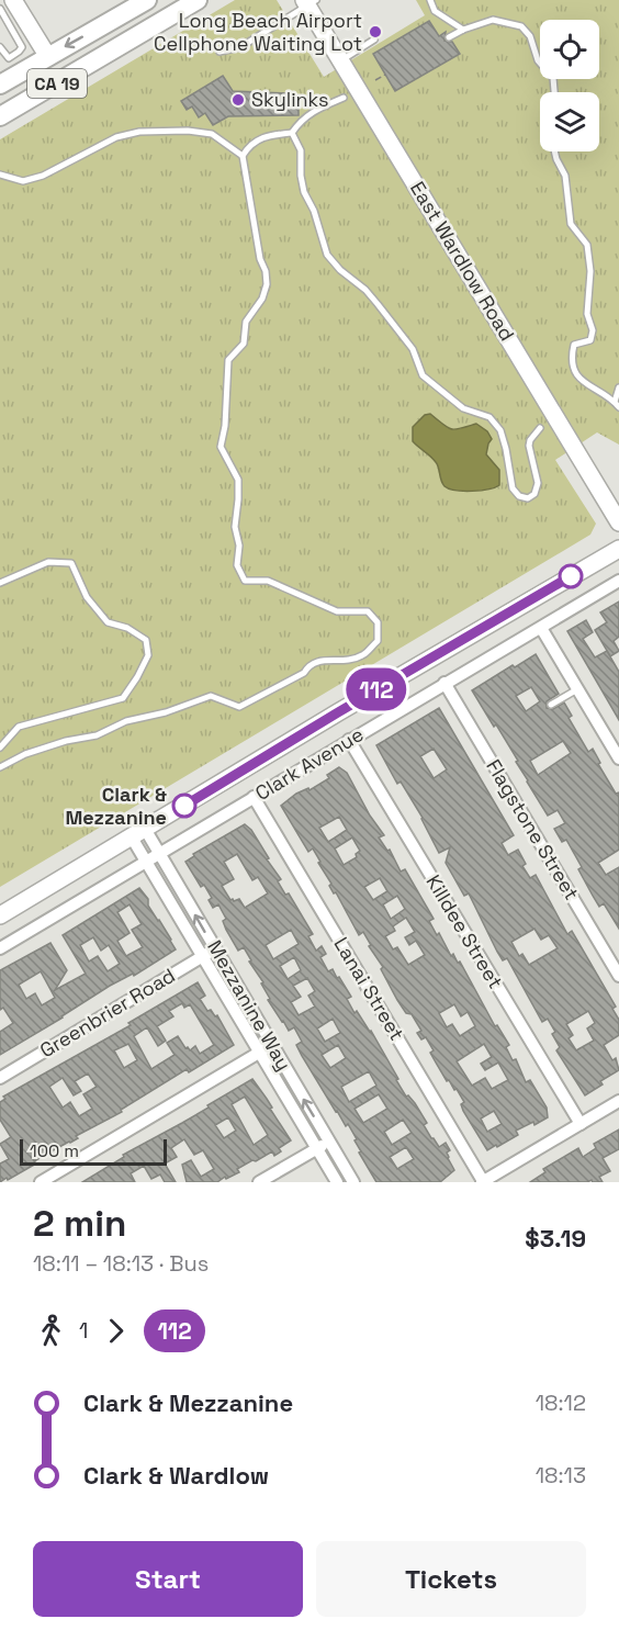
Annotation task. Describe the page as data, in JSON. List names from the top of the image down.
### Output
{
  "streets": {
    "main road": ["CA 19", "East Wardlow Road", "Clark Avenue"],
    "street": [
      "Flagstone Street",
      "Killdee Street",
      "Lanai Street",
      "Mezzanine Way",
      "Greenbrier Road"
    ]
  },
  "crossings": [
    ["Clark Avenue", "Flagstone Street"],
    ["Clark Avenue", "Killdee Street"],
    ["Clark Avenue", "Lanai Street"],
    ["Clark Avenue", "Mezzanine Way"],
    ["Mezzanine Way", "Greenbrier Road"]
  ],
  "places": ["Long Beach Airport Cellphone Waiting Lot", "Skylinks", "Clark & Mezzanine"],
  "lines": ["bus line 112"],
  "scale_bar": "100 m",
  "page": {
    "on_map": "112",
    "scale": "100 m",
    "heading": ["2 min", "18:11 – 18:13 · Bus", "$3.19"],
    "legs": ["1", "112"],
    "list": [
      {
        "name": "Clark & Mezzanine",
        "value": "18:12"
      },
      {
        "name": "Clark & Wardlow",
        "value": "18:13"
      }
    ],
    "buttons": ["Start", "Tickets"]
  }
}
